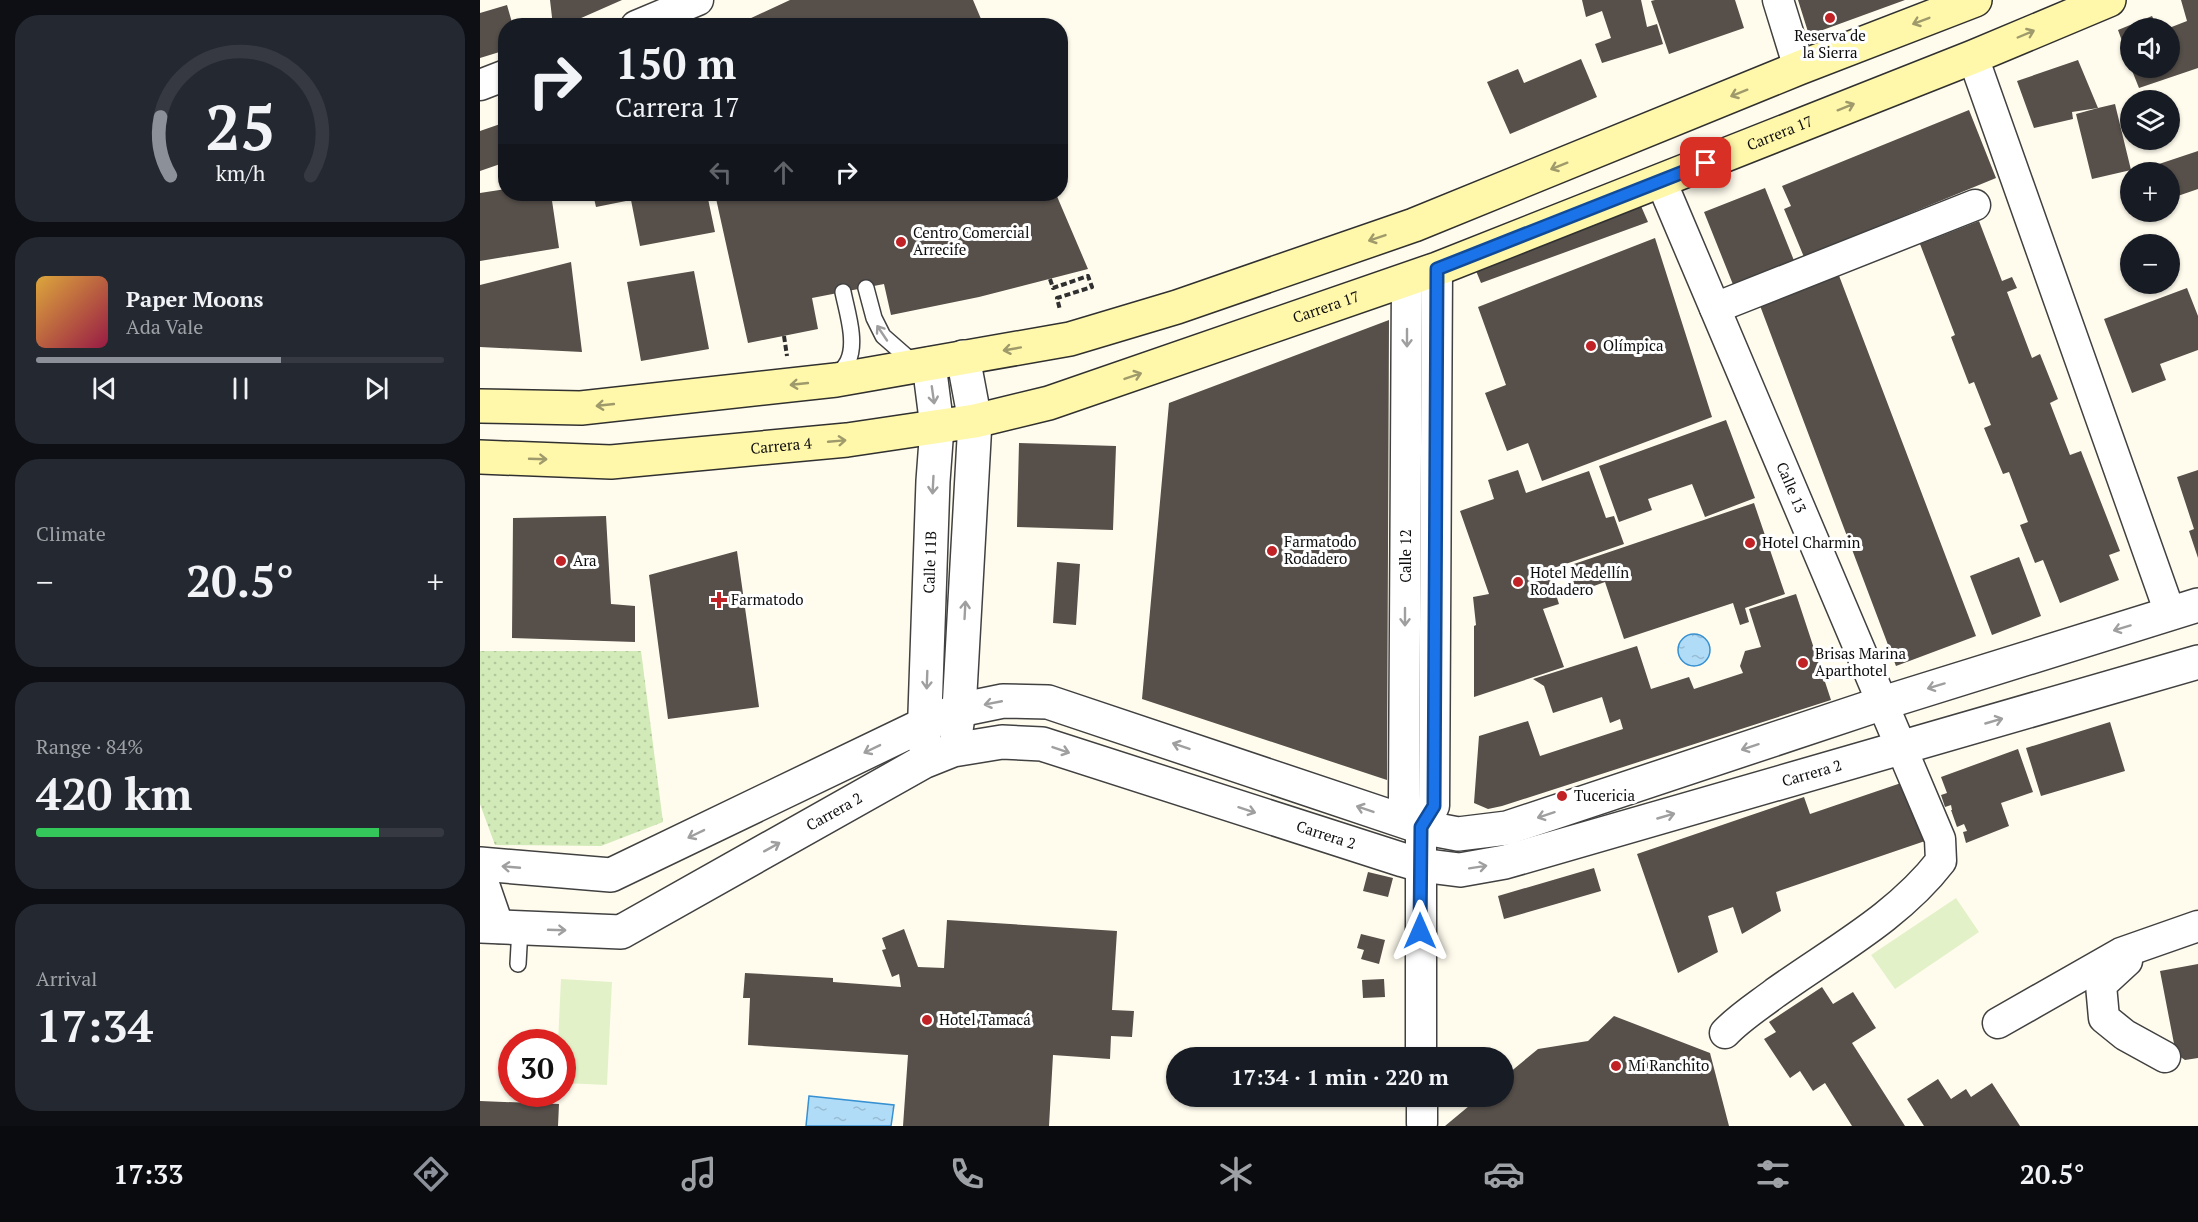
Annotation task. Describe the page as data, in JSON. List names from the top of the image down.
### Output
{
  "streets": {
    "main road": ["Carrera 17", "Carrera 4"],
    "street": [
      "Calle 13",
      "Calle 12",
      "Calle 11B",
      "Carrera 2"
    ]
  },
  "crossings": [
    ["Carrera 17", "Carrera 4"],
    ["Carrera 17", "Calle 13"],
    ["Carrera 17", "Calle 12"],
    ["Carrera 4", "Calle 11B"],
    ["Calle 13", "Carrera 2"],
    ["Calle 11B", "Carrera 2"]
  ],
  "places": {
    "other": [
      "Reserva de la Sierra",
      "Centro Comercial Arrecife",
      "Olímpica",
      "Hotel Charmin",
      "Farmatodo Rodadero",
      "Ara",
      "Hotel Medellín Rodadero",
      "Brisas Marina Aparthotel",
      "Tucericia",
      "Hotel Tamacá",
      "Mi Ranchito"
    ],
    "health": ["Farmatodo"]
  },
  "page": {
    "map_buttons": ["+", "−"],
    "turn": ["150 m", "Carrera 17"],
    "song": ["Paper Moons", "Ada Vale"],
    "tile": [
      "Climate",
      ["Range · 84%", "420 km"],
      ["Arrival", "17:34"]
    ],
    "heat": ["−", "20.5°", "+"],
    "limit": "30",
    "trip": "17:34 · 1 min · 220 m",
    "tabs": ["17:33", "20.5°"],
    "gauge": ["25", "km/h"]
  }
}
